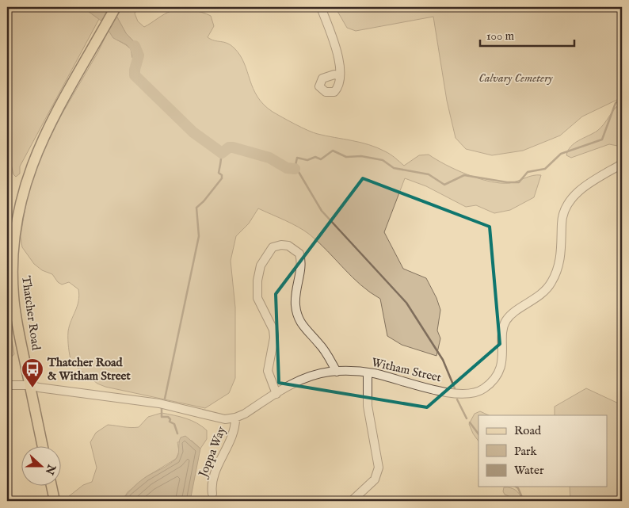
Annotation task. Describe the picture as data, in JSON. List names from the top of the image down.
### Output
{
  "streets": {
    "main road": ["Thatcher Road"],
    "street": ["Witham Street", "Joppa Way"]
  },
  "crossings": [
    ["Witham Street", "Joppa Way"]
  ],
  "parks": ["Calvary Cemetery"],
  "places": {
    "bus stop": ["Thatcher Road & Witham Street"]
  },
  "legend": ["Road", "Park", "Water"],
  "scale_bar": "100 m",
  "north": "right"
}
